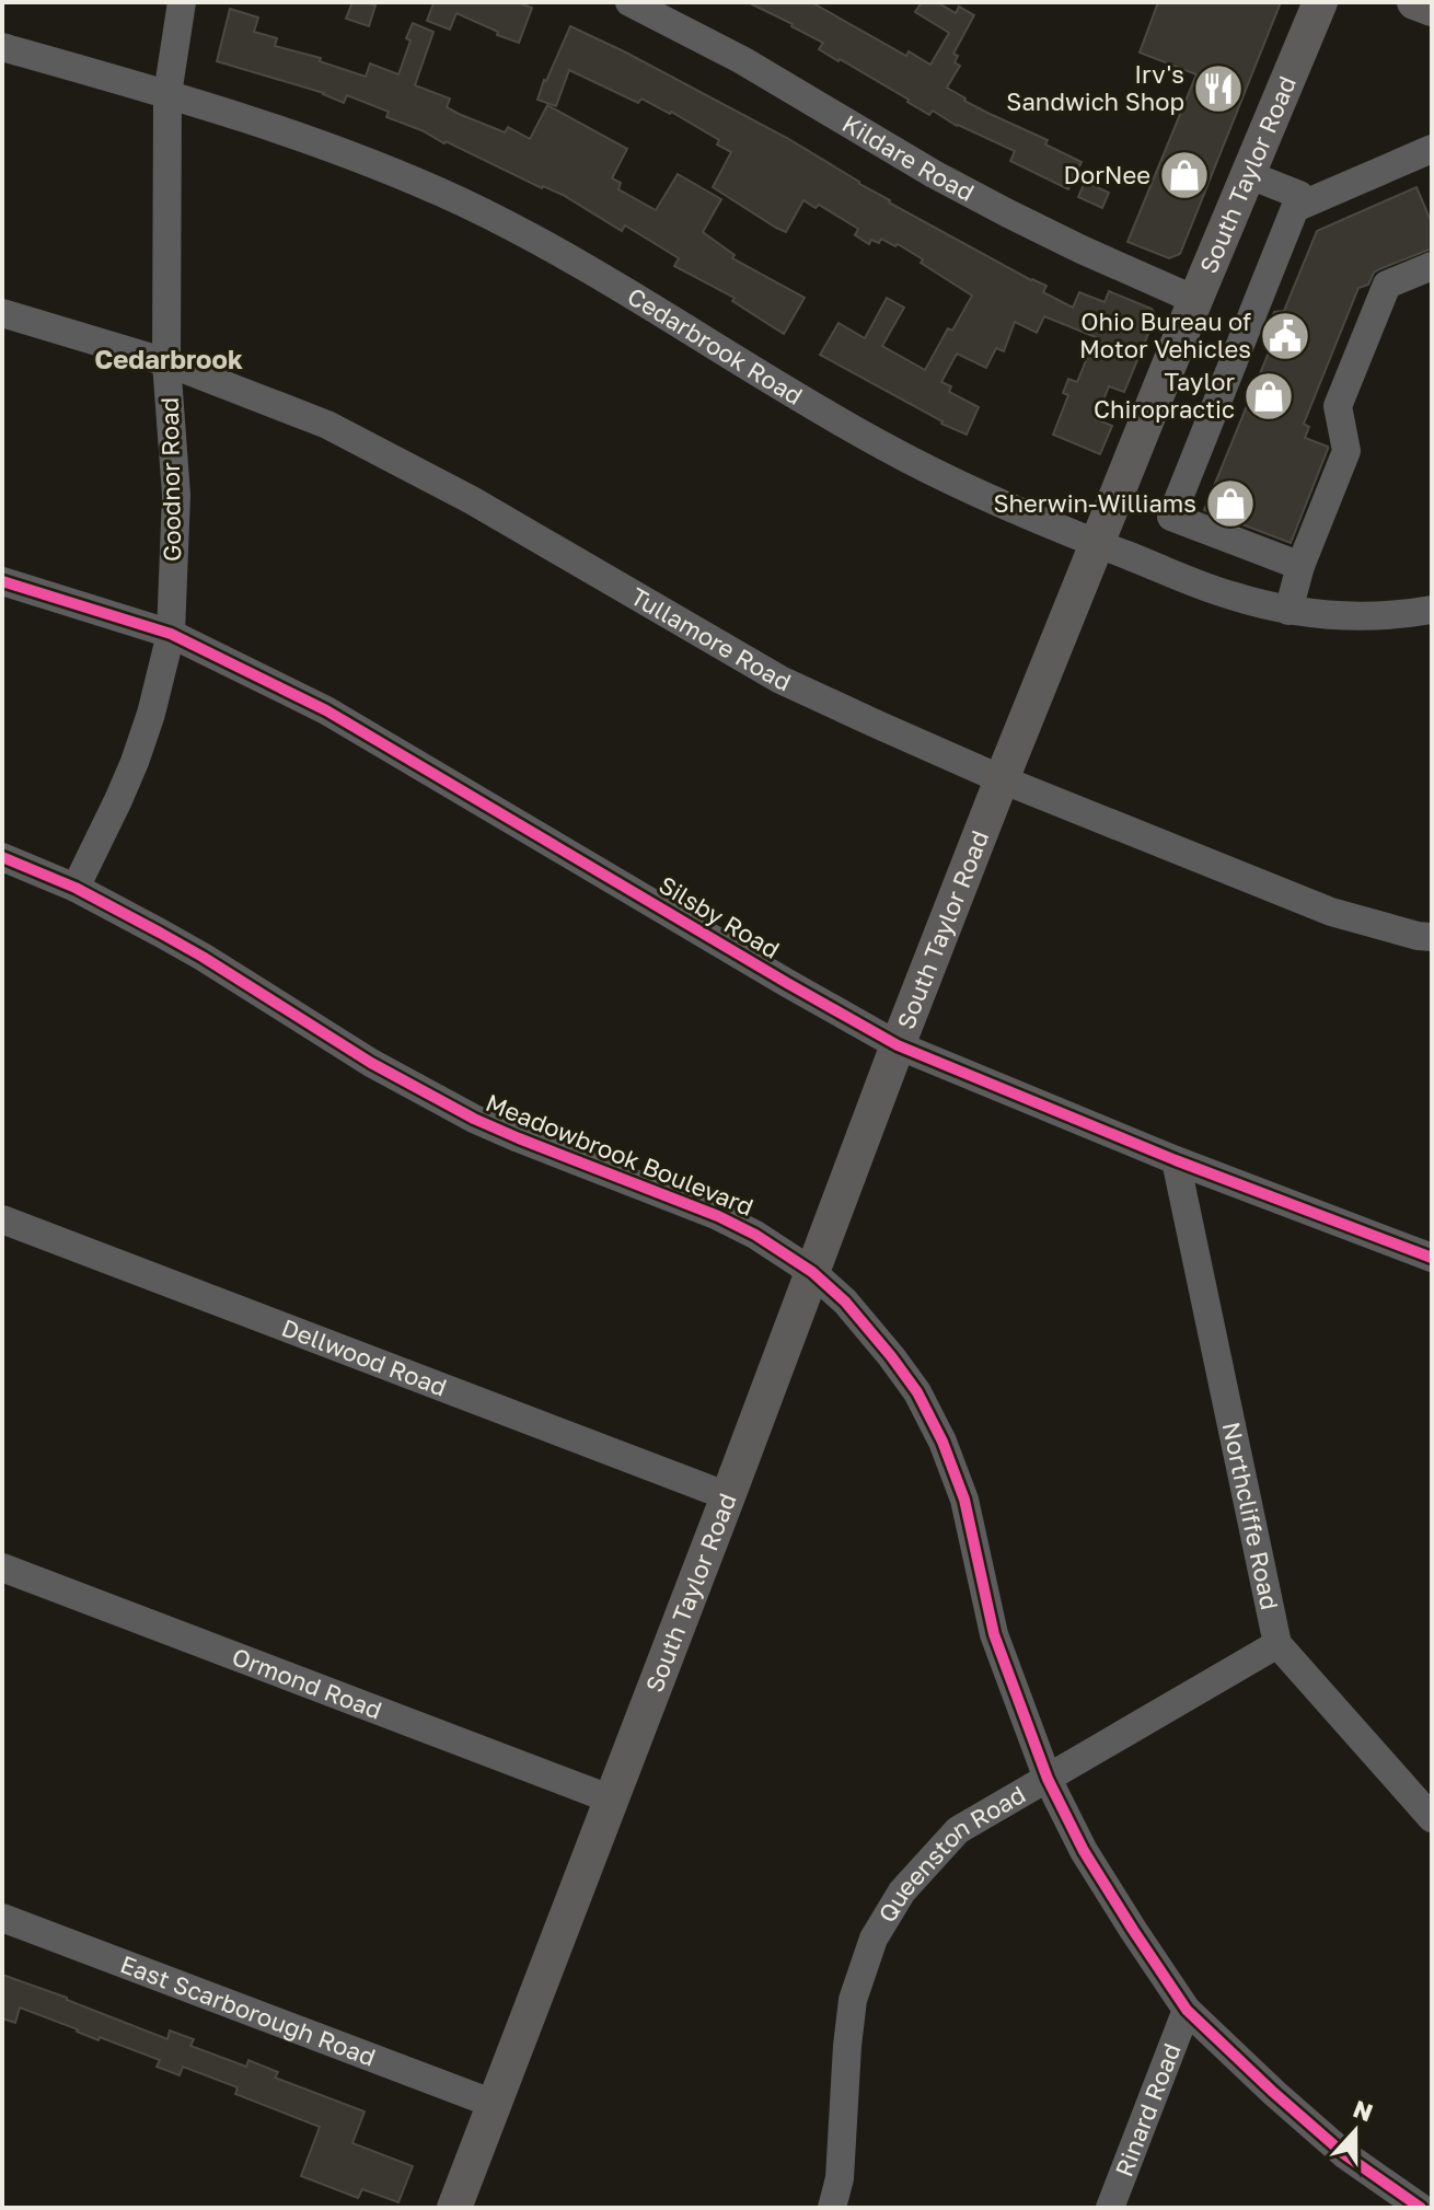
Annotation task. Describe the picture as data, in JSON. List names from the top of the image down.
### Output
{
  "streets": {
    "main road": ["South Taylor Road"],
    "street": [
      "Kildare Road",
      "Cedarbrook Road",
      "Goodnor Road",
      "Tullamore Road",
      "Silsby Road",
      "Meadowbrook Boulevard",
      "Dellwood Road",
      "Northcliffe Road",
      "Ormond Road",
      "Queenston Road",
      "East Scarborough Road",
      "Rinard Road"
    ]
  },
  "crossings": [
    ["Kildare Road", "South Taylor Road"],
    ["South Taylor Road", "Cedarbrook Road"],
    ["South Taylor Road", "Tullamore Road"],
    ["South Taylor Road", "Silsby Road"],
    ["South Taylor Road", "Meadowbrook Boulevard"],
    ["South Taylor Road", "Dellwood Road"],
    ["South Taylor Road", "Ormond Road"],
    ["South Taylor Road", "East Scarborough Road"],
    ["Cedarbrook Road", "Goodnor Road"],
    ["Goodnor Road", "Tullamore Road"],
    ["Goodnor Road", "Silsby Road"],
    ["Goodnor Road", "Meadowbrook Boulevard"],
    ["Silsby Road", "Northcliffe Road"],
    ["Meadowbrook Boulevard", "Queenston Road"],
    ["Meadowbrook Boulevard", "Rinard Road"],
    ["Northcliffe Road", "Queenston Road"]
  ],
  "districts": ["Cedarbrook"],
  "places": {
    "restaurant": ["Irv's Sandwich Shop"],
    "shop": ["DorNee", "Taylor Chiropractic", "Sherwin-Williams"],
    "public building": ["Ohio Bureau of Motor Vehicles"]
  },
  "north": "top"
}
